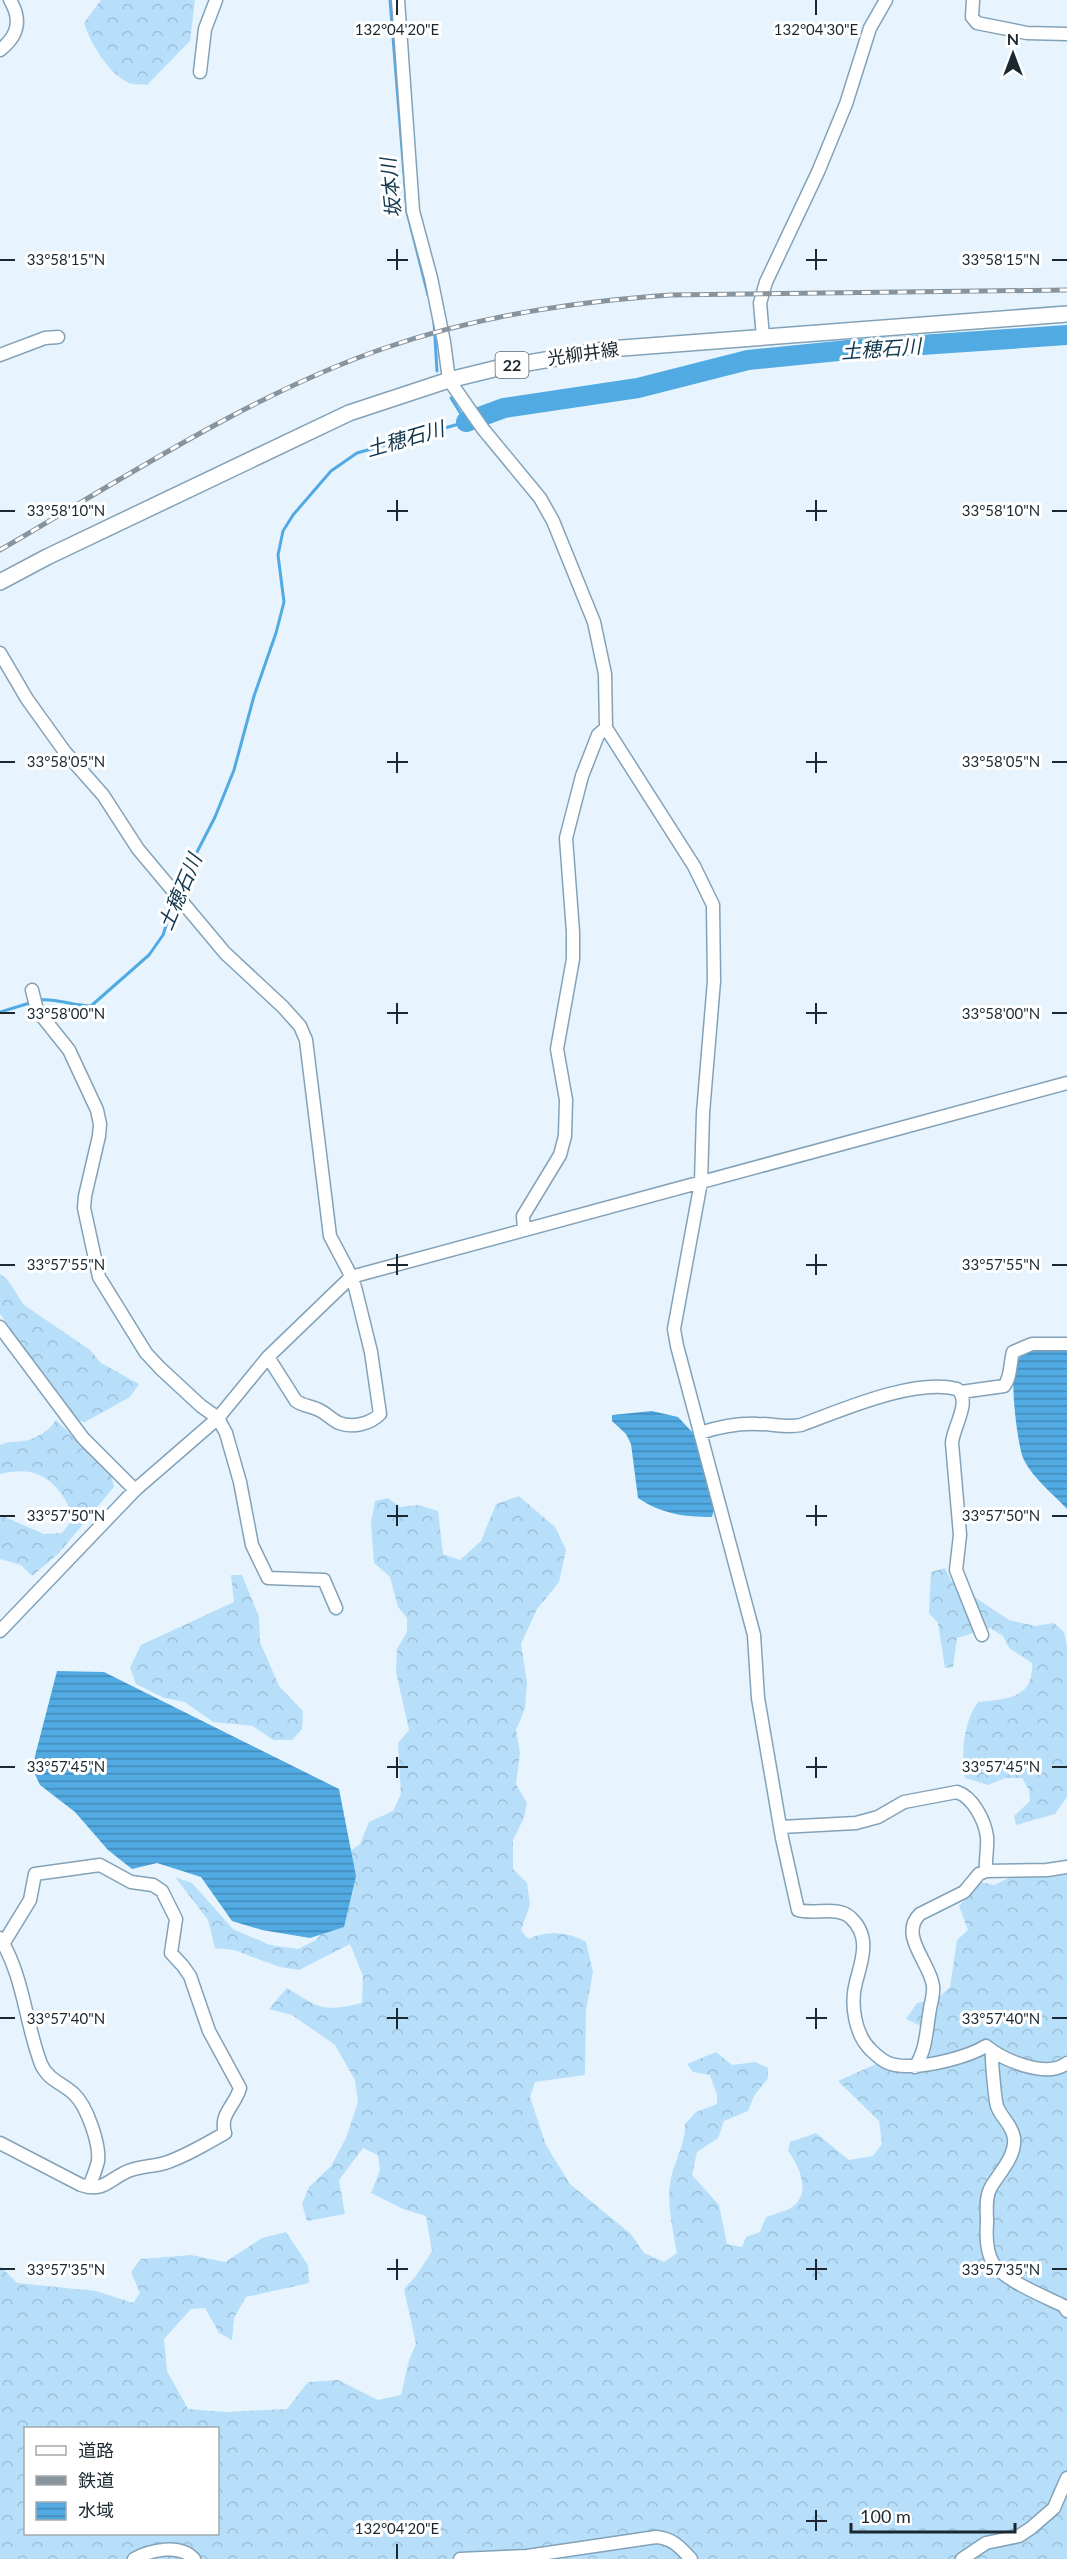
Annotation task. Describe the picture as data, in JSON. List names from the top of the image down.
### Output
{
  "streets": {
    "main road": ["光柳井線", "22"]
  },
  "water": ["坂本川", "土穂石川"],
  "legend": ["道路", "鉄道", "水域"],
  "scale_bar": "100 m",
  "north": "top",
  "coordinates": [
    "132°04'20\"E",
    "132°04'30\"E",
    "33°58'15\"N",
    "33°58'10\"N",
    "33°58'05\"N",
    "33°58'00\"N",
    "33°57'55\"N",
    "33°57'50\"N",
    "33°57'45\"N",
    "33°57'40\"N",
    "33°57'35\"N"
  ]
}
